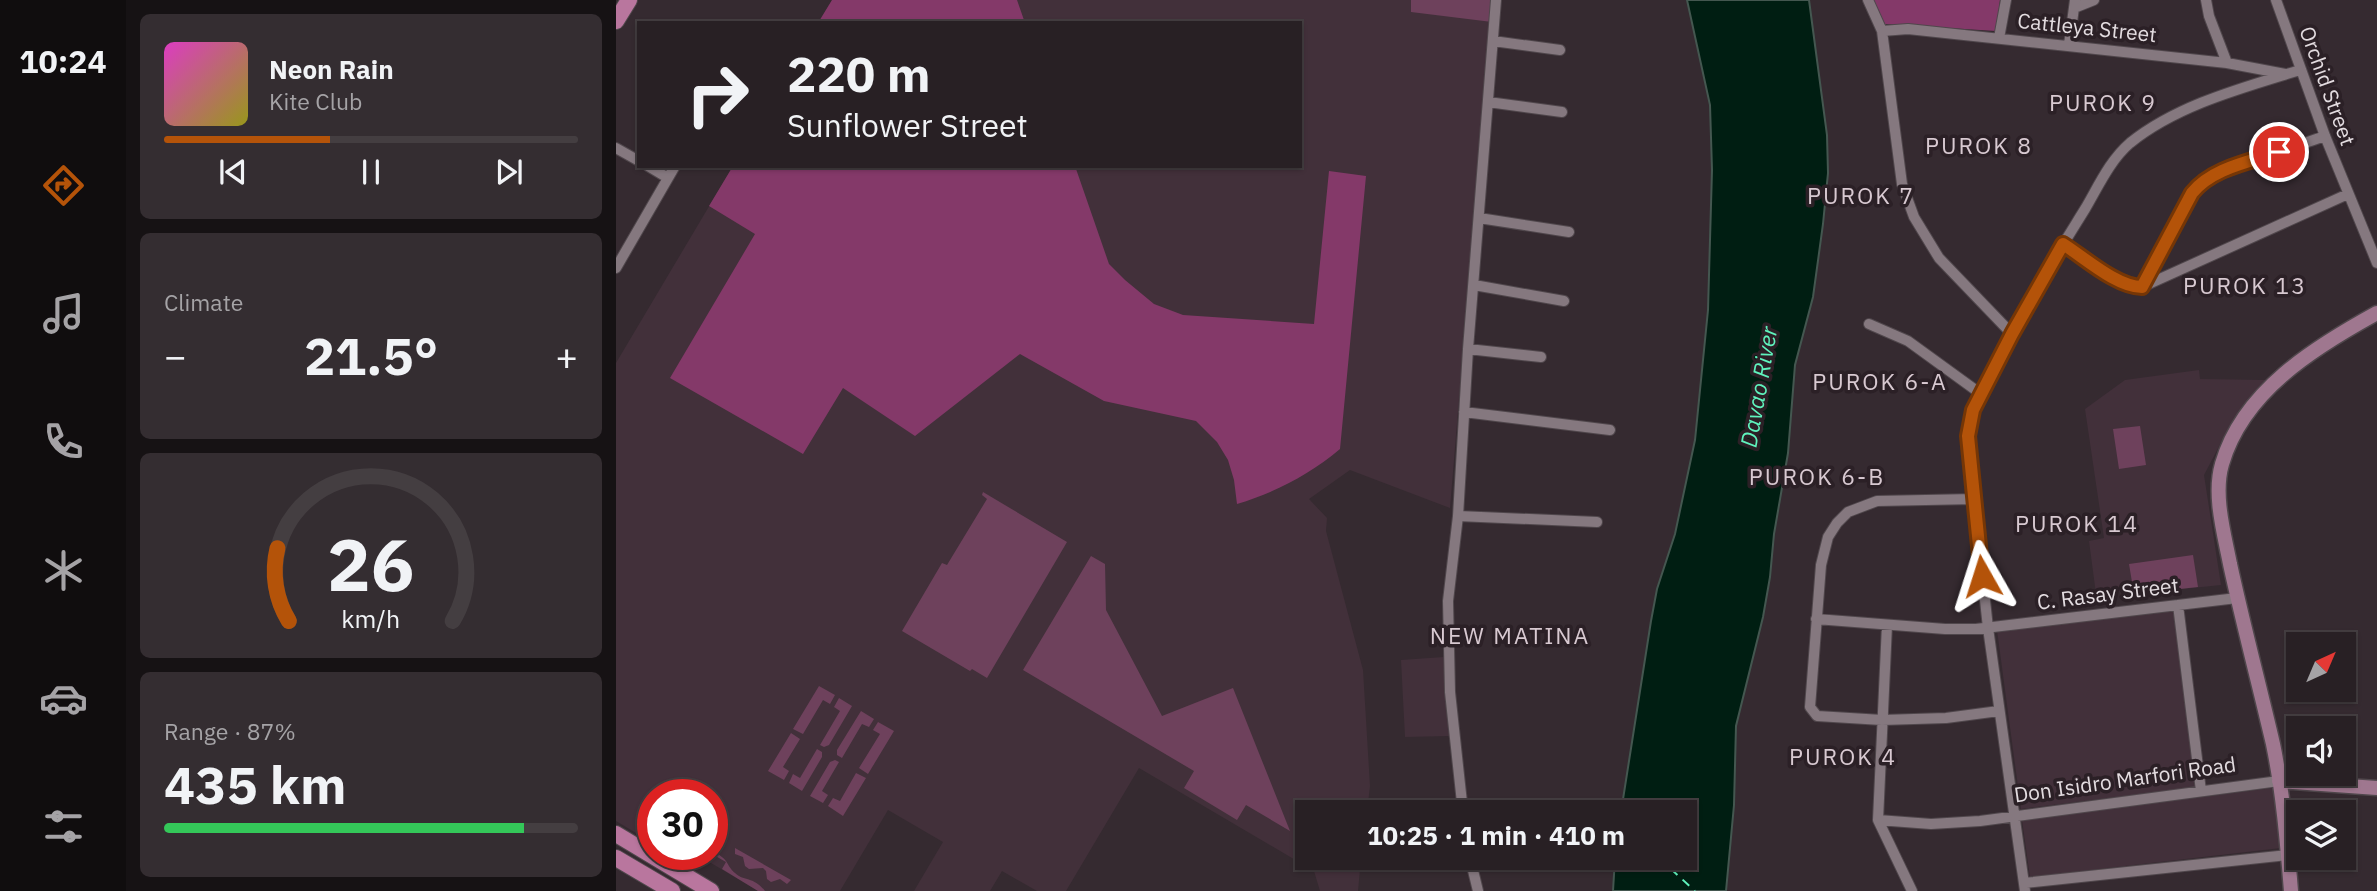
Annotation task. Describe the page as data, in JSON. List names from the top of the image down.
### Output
{
  "streets": {
    "main road": ["Don Isidro Marfori Road"],
    "street": ["Cattleya Street", "Orchid Street", "C. Rasay Street"]
  },
  "districts": [
    "PUROK 9",
    "PUROK 8",
    "PUROK 7",
    "PUROK 13",
    "PUROK 6-A",
    "PUROK 6-B",
    "PUROK 14",
    "NEW MATINA",
    "PUROK 4"
  ],
  "water": ["Davao River"],
  "north": "top right",
  "page": {
    "tabs": "10:24",
    "turn": ["220 m", "Sunflower Street"],
    "song": ["Neon Rain", "Kite Club"],
    "tile": [
      "Climate",
      ["Range · 87%", "435 km"]
    ],
    "heat": ["−", "21.5°", "+"],
    "limit": "30",
    "trip": "10:25 · 1 min · 410 m",
    "gauge": ["26", "km/h"]
  }
}
